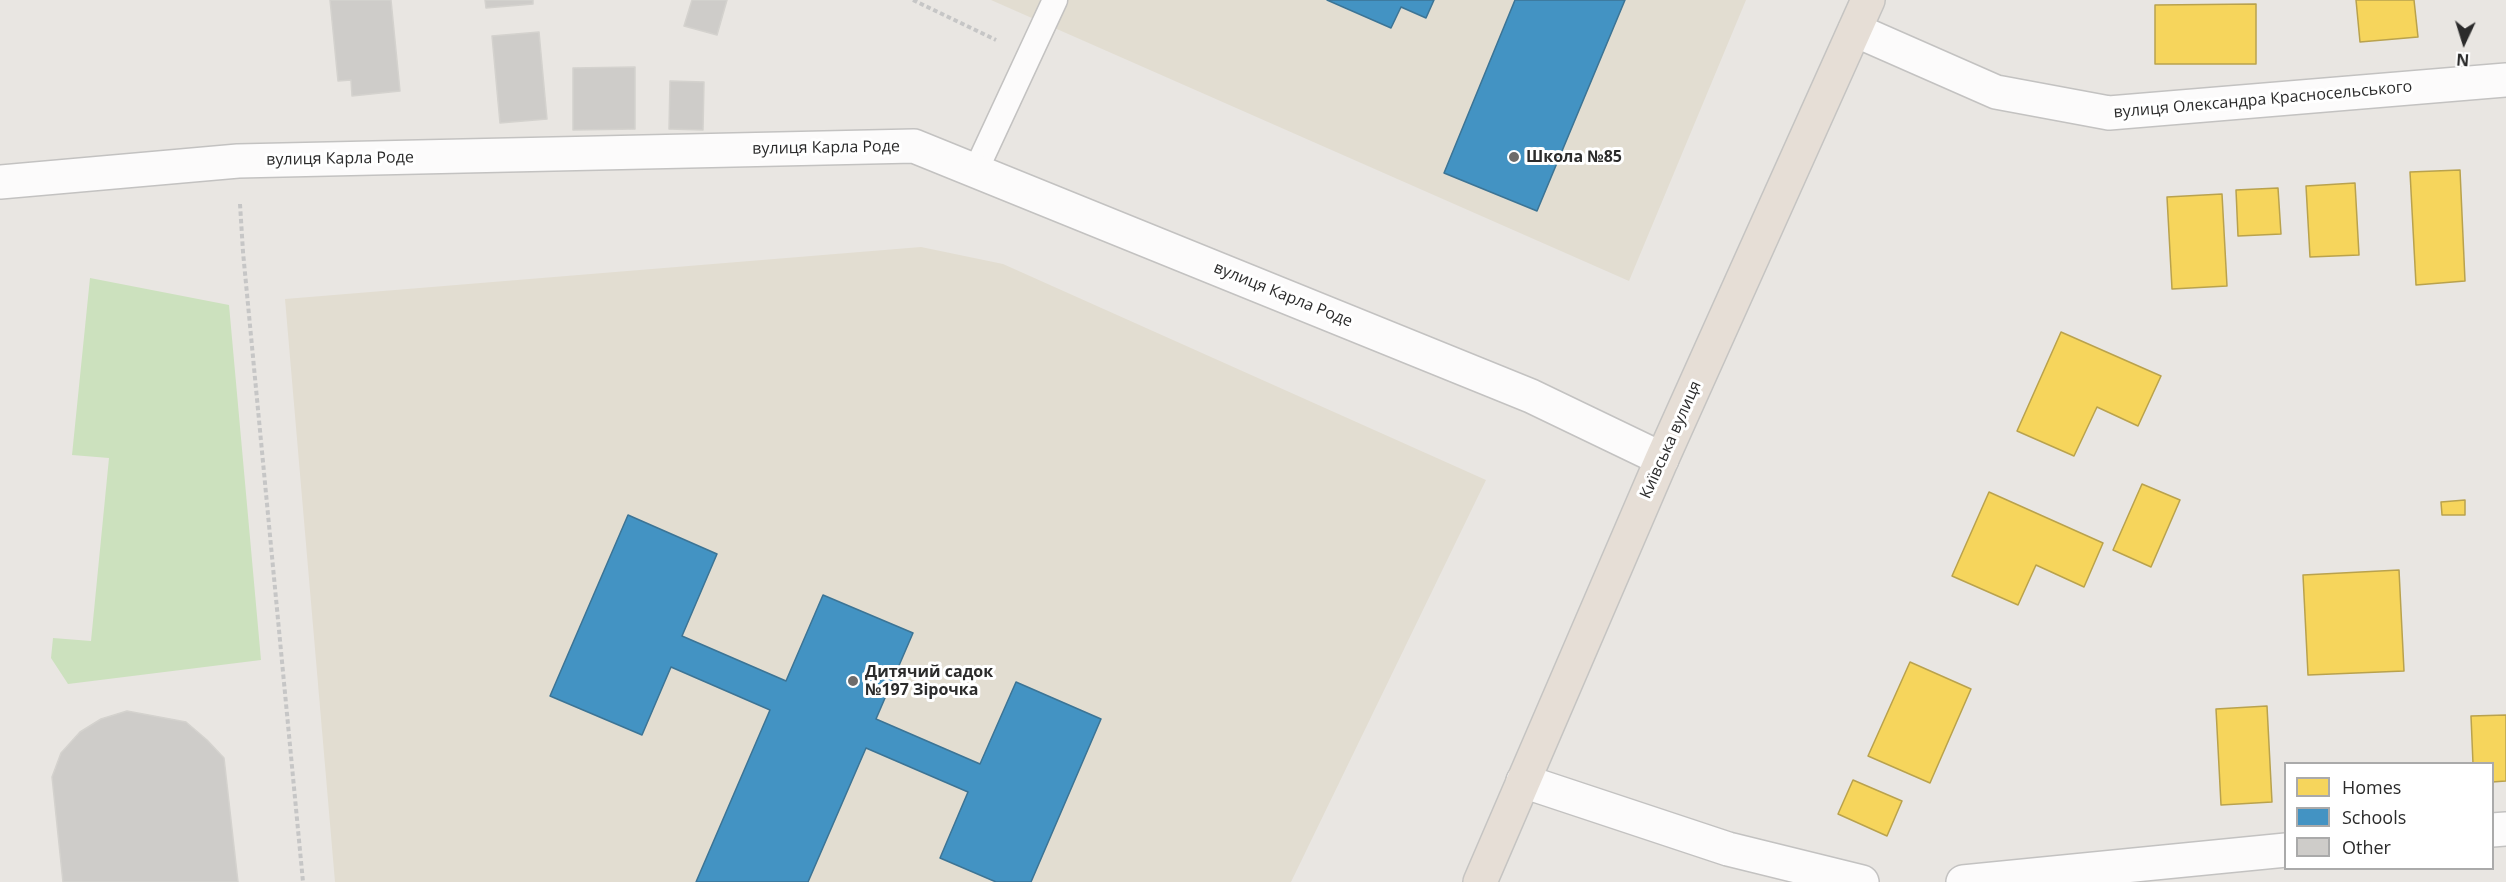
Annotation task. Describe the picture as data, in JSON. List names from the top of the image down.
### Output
{
  "streets": {
    "highway": ["Київська вулиця"],
    "street": ["вулиця Олександра Красносельського", "вулиця Карла Роде"]
  },
  "crossings": [
    ["вулиця Олександра Красносельського", "Київська вулиця"],
    ["вулиця Карла Роде", "Київська вулиця"]
  ],
  "places": ["Школа №85", "Дитячий садок №197 Зірочка"],
  "legend": ["Homes", "Schools", "Other"],
  "north": "bottom"
}
